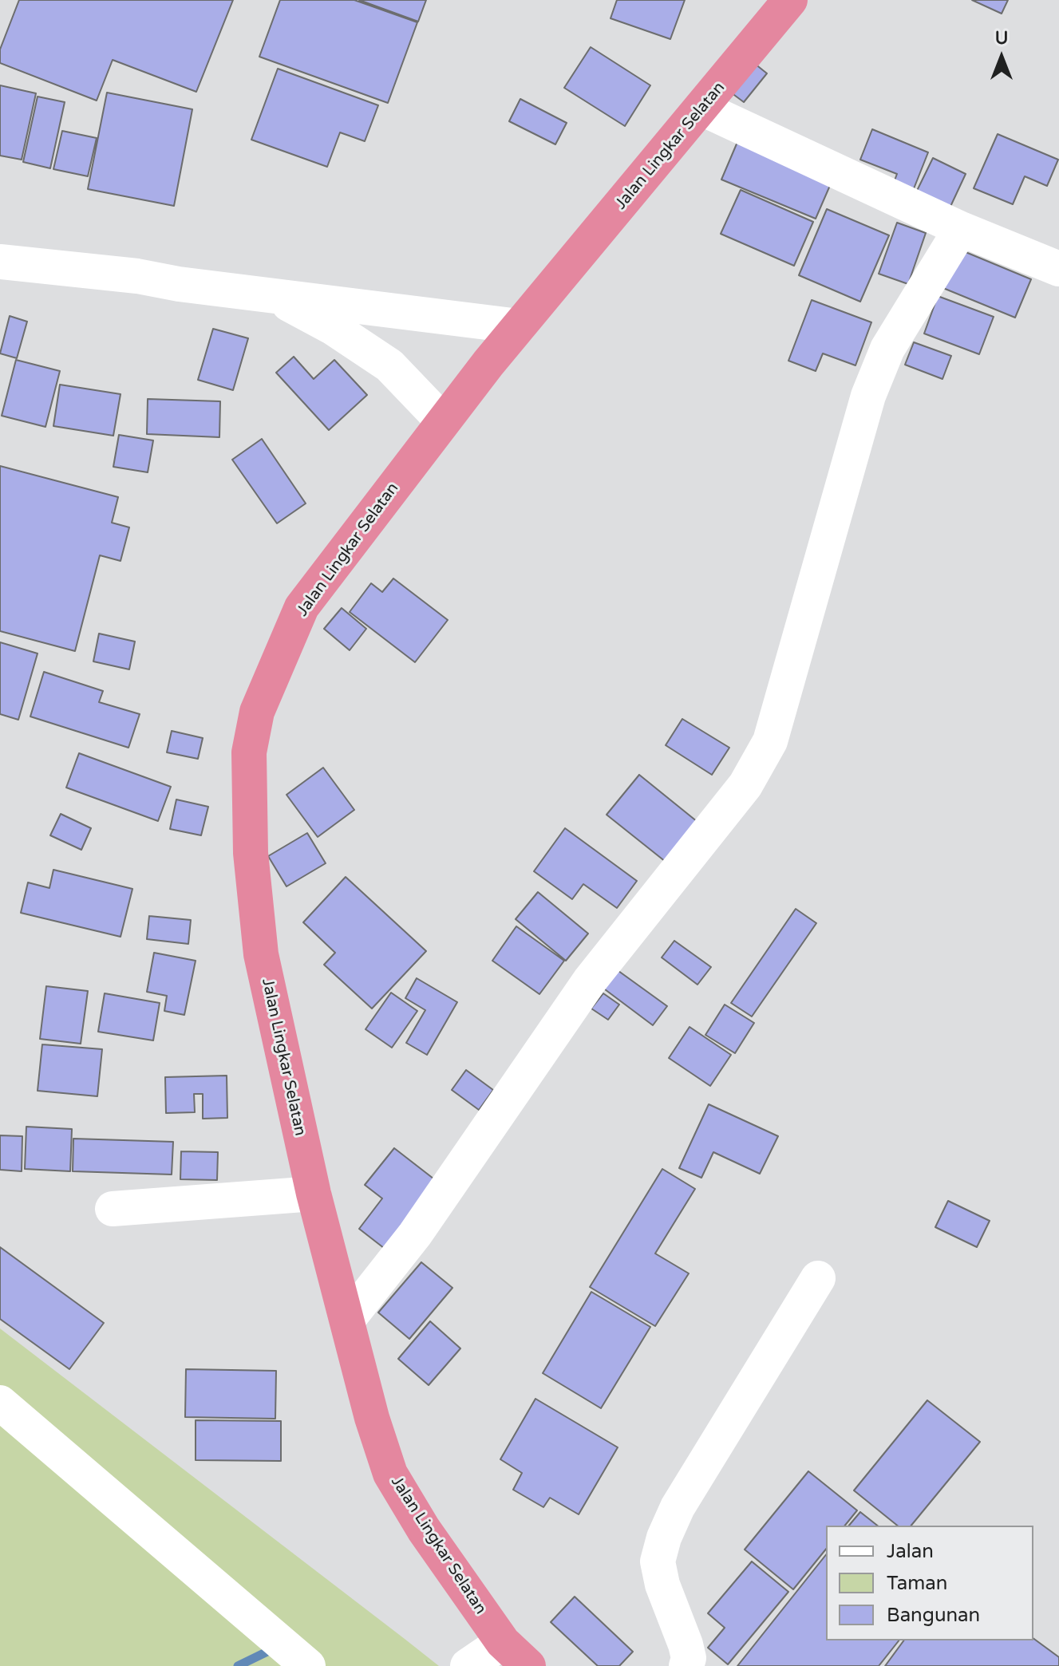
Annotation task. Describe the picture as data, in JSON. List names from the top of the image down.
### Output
{
  "streets": {
    "highway": ["Jalan Lingkar Selatan"]
  },
  "legend": ["Jalan", "Taman", "Bangunan"],
  "north": "top"
}
